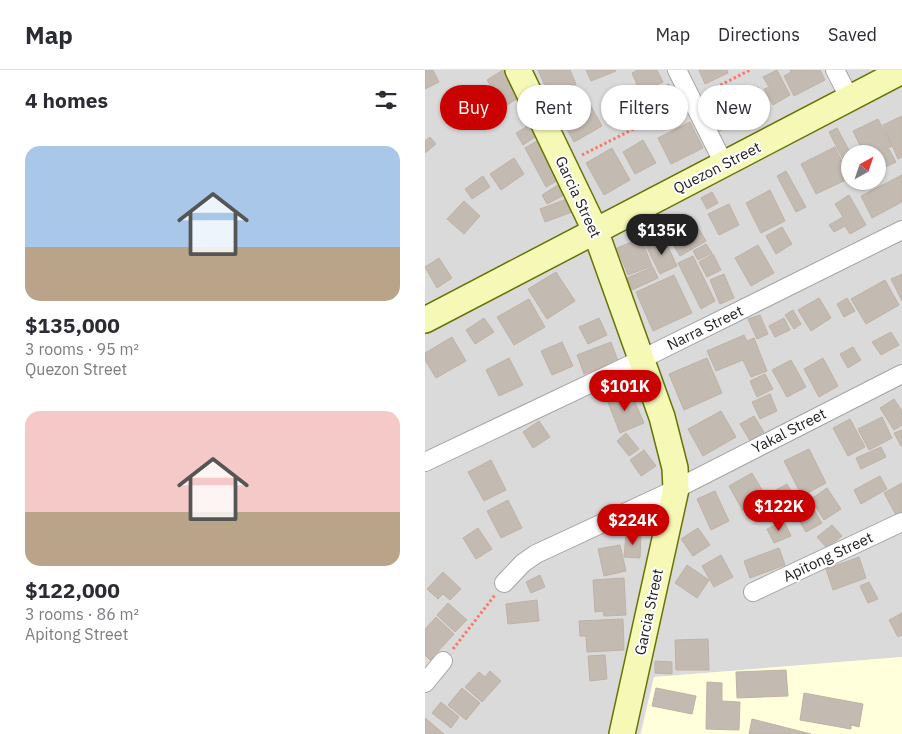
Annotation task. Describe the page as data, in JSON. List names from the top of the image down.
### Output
{
  "streets": {
    "street": [
      "Quezon Street",
      "Garcia Street",
      "Narra Street",
      "Yakal Street",
      "Apitong Street"
    ]
  },
  "crossings": [
    ["Quezon Street", "Garcia Street"],
    ["Garcia Street", "Narra Street"],
    ["Garcia Street", "Yakal Street"]
  ],
  "north": "top right",
  "page": {
    "header": "Map",
    "nav": ["Map", "Directions", "Saved"],
    "heading": "4 homes",
    "chip": [
      "Buy",
      "Rent",
      "Filters",
      "New"
    ],
    "list": [
      {
        "name": "$135,000",
        "note": "3 rooms · 95 m² · Quezon Street"
      },
      {
        "name": "$122,000",
        "note": "3 rooms · 86 m² · Apitong Street"
      }
    ],
    "price": [
      "$135K",
      "$101K",
      "$122K",
      "$224K"
    ]
  }
}
